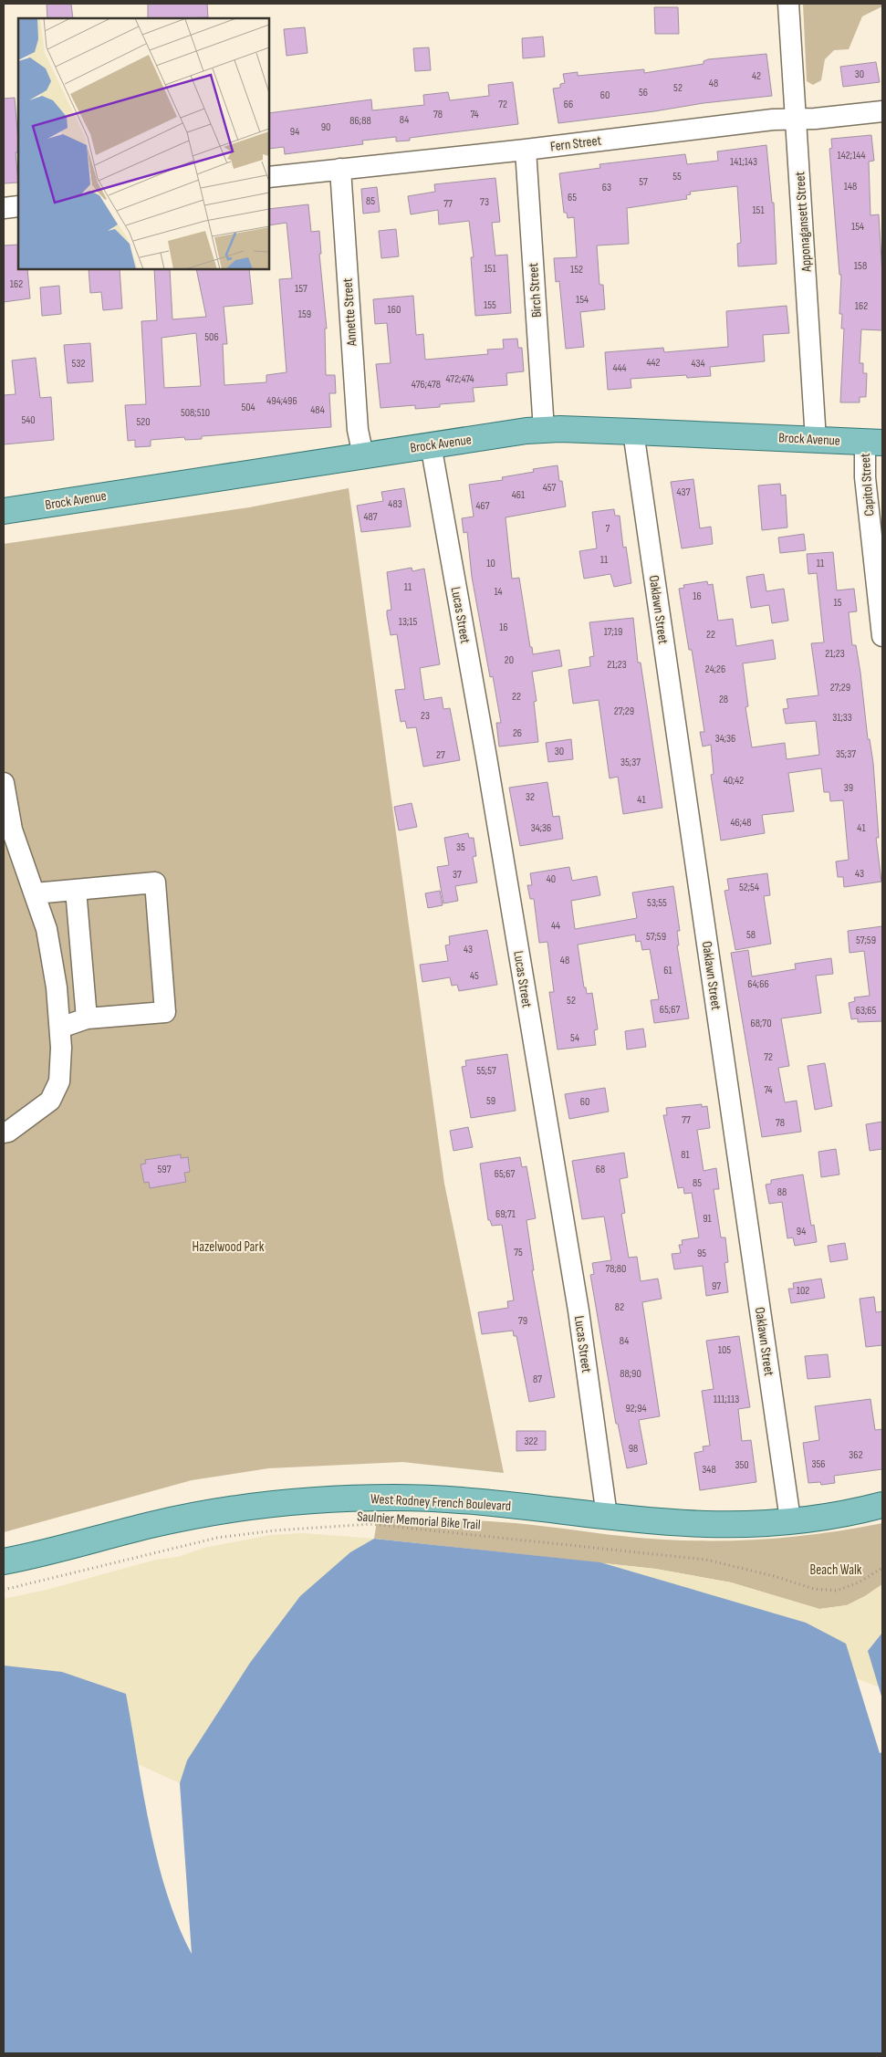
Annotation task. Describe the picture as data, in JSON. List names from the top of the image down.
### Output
{
  "streets": {
    "main road": ["Brock Avenue", "West Rodney French Boulevard"],
    "street": [
      "Fern Street",
      "Apponagansett Street",
      "Birch Street",
      "Annette Street",
      "Capitol Street",
      "Oaklawn Street",
      "Lucas Street"
    ],
    "path": ["Saulnier Memorial Bike Trail"]
  },
  "crossings": [
    ["Fern Street", "Apponagansett Street"],
    ["Fern Street", "Birch Street"],
    ["Fern Street", "Annette Street"],
    ["Apponagansett Street", "Brock Avenue"],
    ["Birch Street", "Brock Avenue"],
    ["Annette Street", "Brock Avenue"],
    ["Brock Avenue", "Capitol Street"],
    ["Brock Avenue", "Oaklawn Street"],
    ["Brock Avenue", "Lucas Street"],
    ["Oaklawn Street", "West Rodney French Boulevard"],
    ["Lucas Street", "West Rodney French Boulevard"]
  ],
  "parks": ["Hazelwood Park", "Beach Walk"],
  "house_numbers": [
    "30",
    "42",
    "48",
    "52",
    "56",
    "60",
    "72",
    "66",
    "78",
    "74",
    "84",
    "86;88",
    "90",
    "94",
    "142;144",
    "141;143",
    "55",
    "57",
    "148",
    "63",
    "65",
    "85",
    "73",
    "77",
    "151",
    "154",
    "158",
    "151",
    "152",
    "162",
    "157",
    "154",
    "155",
    "162",
    "160",
    "159",
    "506",
    "442",
    "532",
    "434",
    "444",
    "472;474",
    "476;478",
    "494;496",
    "504",
    "484",
    "508;510",
    "540",
    "520",
    "457",
    "437",
    "461",
    "483",
    "467",
    "487",
    "7",
    "11",
    "10",
    "11",
    "11",
    "14",
    "16",
    "15",
    "13;15",
    "16",
    "17;19",
    "22",
    "21;23",
    "20",
    "21;23",
    "24;26",
    "27;29",
    "22",
    "28",
    "27;29",
    "23",
    "31;33",
    "26",
    "34;36",
    "30",
    "35;37",
    "27",
    "35;37",
    "40;42",
    "39",
    "32",
    "41",
    "46;48",
    "34;36",
    "41",
    "35",
    "43",
    "37",
    "40",
    "52;54",
    "53;55",
    "44",
    "58",
    "57;59",
    "57;59",
    "43",
    "48",
    "61",
    "45",
    "64;66",
    "52",
    "65;67",
    "63;65",
    "68;70",
    "54",
    "72",
    "55;57",
    "74",
    "59",
    "60",
    "77",
    "78",
    "81",
    "597",
    "68",
    "65;67",
    "85",
    "88",
    "69;71",
    "91",
    "94",
    "75",
    "95",
    "78;80",
    "97",
    "102",
    "82",
    "79",
    "84",
    "105",
    "88;90",
    "87",
    "111;113",
    "92;94",
    "322",
    "98",
    "362",
    "356",
    "350",
    "348"
  ]
}
